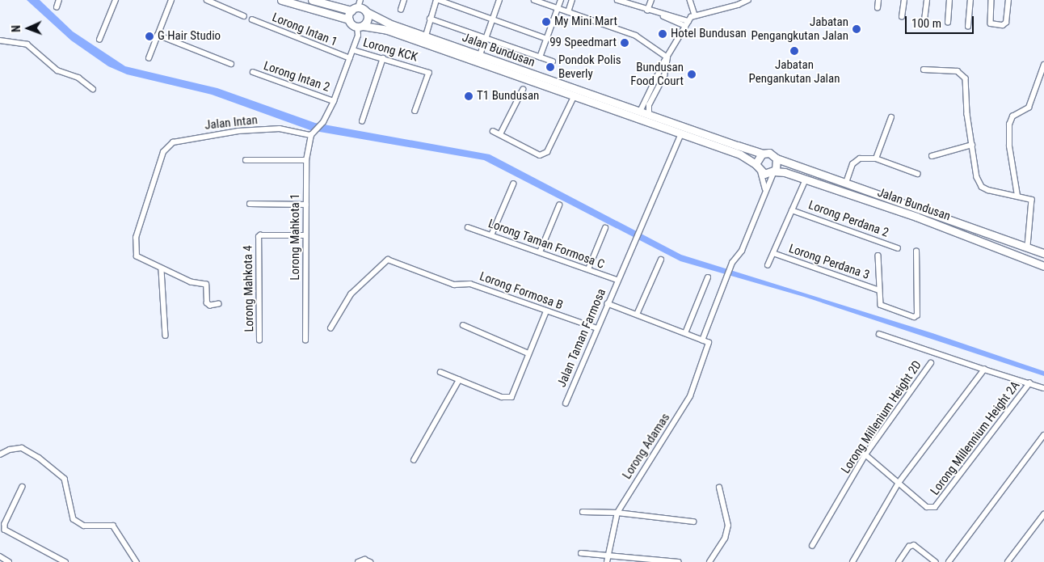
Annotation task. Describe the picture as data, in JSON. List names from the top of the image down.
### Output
{
  "streets": {
    "main road": ["Jalan Bundusan"],
    "street": [
      "Lorong Intan 1",
      "Lorong KCK",
      "Lorong Intan 2",
      "Jalan Intan",
      "Lorong Perdana 2",
      "Lorong Mahkota 1",
      "Lorong Taman Formosa C",
      "Lorong Perdana 3",
      "Lorong Mahkota 4",
      "Lorong Formosa B",
      "Jalan Taman Farmosa",
      "Lorong Millenium Height 2D",
      "Lorong Millennium Height 2A",
      "Lorong Adamas"
    ]
  },
  "crossings": [
    ["Jalan Bundusan", "Jalan Taman Farmosa"],
    ["Jalan Intan", "Lorong Mahkota 1"],
    ["Lorong Mahkota 1", "Lorong Mahkota 4"],
    ["Lorong Taman Formosa C", "Jalan Taman Farmosa"],
    ["Lorong Formosa B", "Jalan Taman Farmosa"]
  ],
  "places": [
    "My Mini Mart",
    "Jabatan Pengangkutan Jalan",
    "Hotel Bundusan",
    "G Hair Studio",
    "99 Speedmart",
    "Jabatan Pengankutan Jalan",
    "Pondok Polis Beverly",
    "Bundusan Food Court",
    "T1 Bundusan"
  ],
  "scale_bar": "100 m",
  "north": "left"
}
